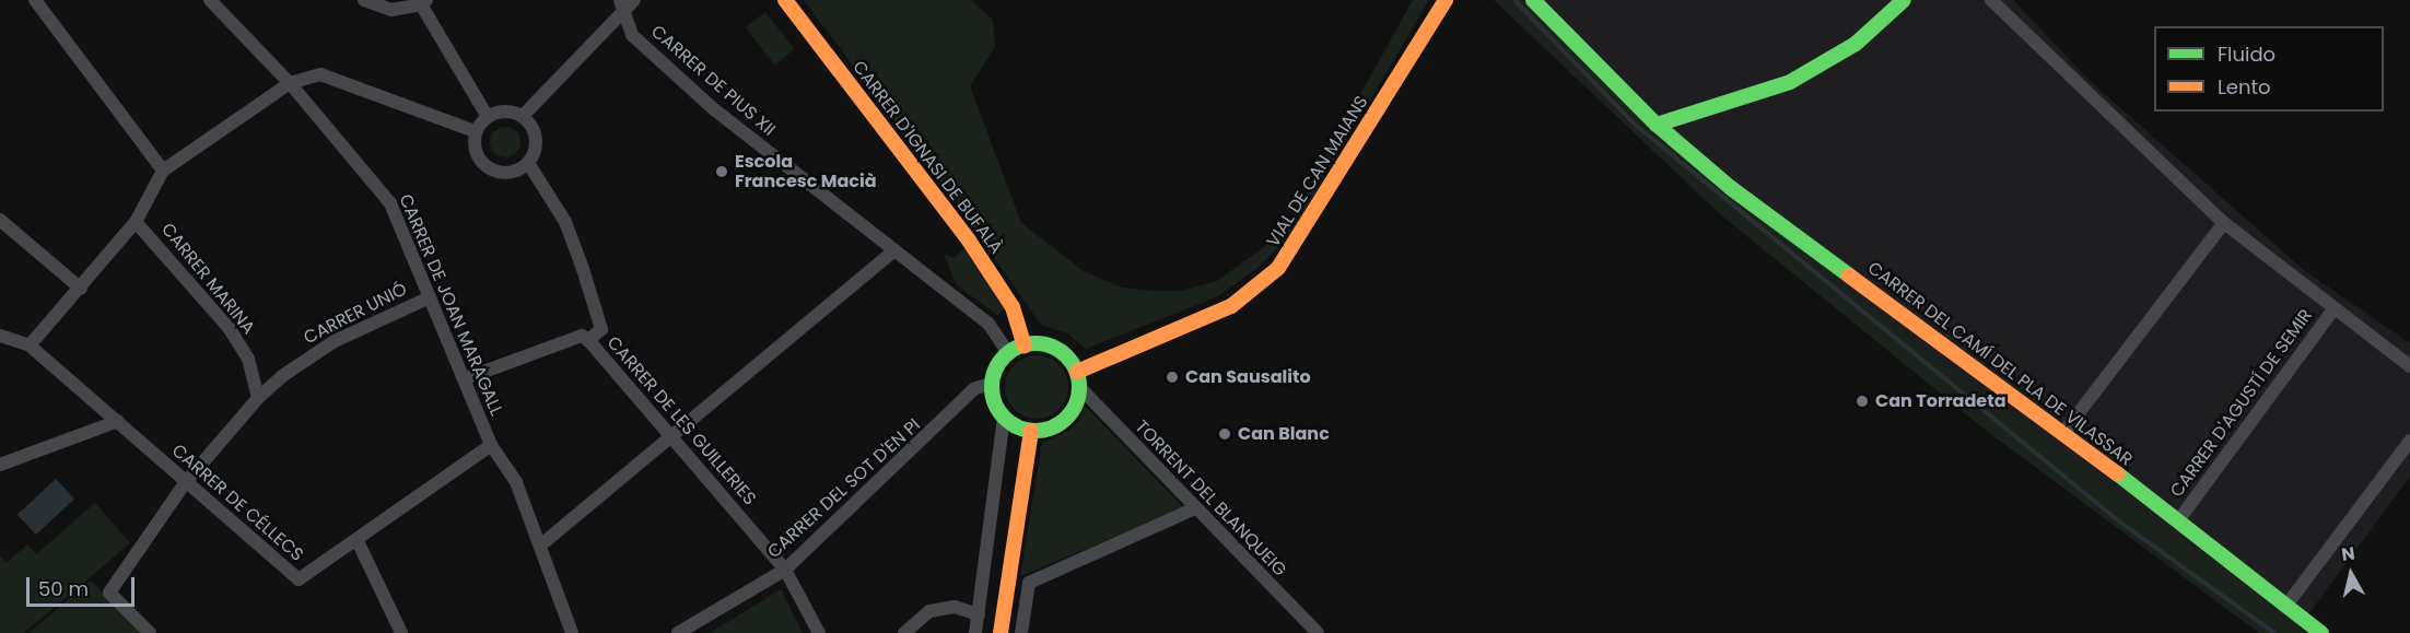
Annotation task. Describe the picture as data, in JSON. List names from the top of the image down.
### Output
{
  "streets": {
    "street": [
      "CARRER DE PIUS XII",
      "CARRER D'IGNASI DE BUFALÀ",
      "VIAL DE CAN MAIANS",
      "CARRER MARINA",
      "CARRER DE JOAN MARAGALL",
      "CARRER UNIÓ",
      "CARRER DEL CAMÍ DEL PLA DE VILASSAR",
      "CARRER D'AGUSTÍ DE SEMIR",
      "CARRER DE LES GUILLERIES",
      "CARRER DEL SOT D'EN PI",
      "TORRENT DEL BLANQUEIG",
      "CARRER DE CÉLLECS"
    ]
  },
  "crossings": [
    ["CARRER DE PIUS XII", "CARRER D'IGNASI DE BUFALÀ"],
    ["CARRER DE PIUS XII", "VIAL DE CAN MAIANS"],
    ["CARRER DE PIUS XII", "CARRER DEL SOT D'EN PI"],
    ["CARRER DE PIUS XII", "TORRENT DEL BLANQUEIG"],
    ["CARRER D'IGNASI DE BUFALÀ", "VIAL DE CAN MAIANS"],
    ["CARRER D'IGNASI DE BUFALÀ", "CARRER DEL SOT D'EN PI"],
    ["CARRER D'IGNASI DE BUFALÀ", "TORRENT DEL BLANQUEIG"],
    ["VIAL DE CAN MAIANS", "CARRER DEL SOT D'EN PI"],
    ["VIAL DE CAN MAIANS", "TORRENT DEL BLANQUEIG"],
    ["CARRER MARINA", "CARRER UNIÓ"],
    ["CARRER DE JOAN MARAGALL", "CARRER UNIÓ"],
    ["CARRER DE JOAN MARAGALL", "CARRER DE LES GUILLERIES"],
    ["CARRER DE JOAN MARAGALL", "CARRER DE CÉLLECS"],
    ["CARRER UNIÓ", "CARRER DE CÉLLECS"],
    ["CARRER DEL CAMÍ DEL PLA DE VILASSAR", "CARRER D'AGUSTÍ DE SEMIR"],
    ["CARRER DE LES GUILLERIES", "CARRER DEL SOT D'EN PI"],
    ["CARRER DEL SOT D'EN PI", "TORRENT DEL BLANQUEIG"]
  ],
  "places": [
    "Escola Francesc Macià",
    "Can Sausalito",
    "Can Torradeta",
    "Can Blanc"
  ],
  "legend": ["Fluido", "Lento"],
  "scale_bar": "50 m",
  "north": "top"
}
